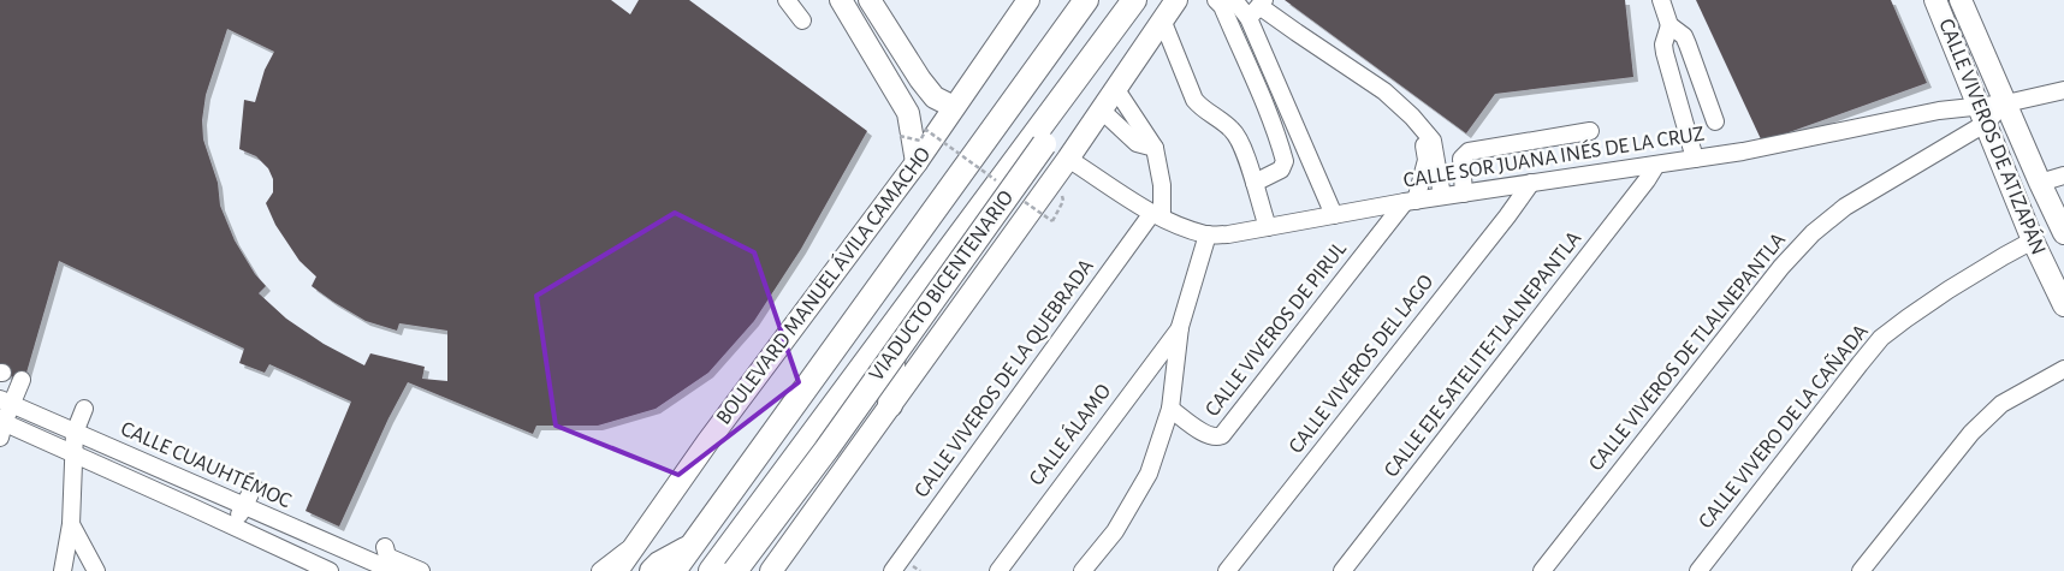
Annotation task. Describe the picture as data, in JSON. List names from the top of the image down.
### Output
{
  "streets": {
    "highway": ["BOULEVARD MANUEL ÁVILA CAMACHO", "VIADUCTO BICENTENARIO"],
    "main road": ["CALLE VIVEROS DE ATIZAPÁN"],
    "street": [
      "CALLE SOR JUANA INÉS DE LA CRUZ",
      "CALLE VIVEROS DE PIRUL",
      "CALLE VIVEROS DE TLALNEPANTLA",
      "CALLE EJE SATELITE-TLALNEPANTLA",
      "CALLE VIVEROS DEL LAGO",
      "CALLE VIVEROS DE LA QUEBRADA",
      "CALLE VIVERO DE LA CAÑADA",
      "CALLE ÁLAMO",
      "CALLE CUAUHTÉMOC"
    ]
  },
  "crossings": [
    ["CALLE VIVEROS DE ATIZAPÁN", "CALLE SOR JUANA INÉS DE LA CRUZ"],
    ["CALLE VIVEROS DE ATIZAPÁN", "CALLE VIVEROS DE TLALNEPANTLA"],
    ["CALLE VIVEROS DE ATIZAPÁN", "CALLE VIVERO DE LA CAÑADA"],
    ["CALLE SOR JUANA INÉS DE LA CRUZ", "CALLE VIVEROS DE PIRUL"],
    ["CALLE SOR JUANA INÉS DE LA CRUZ", "CALLE VIVEROS DE TLALNEPANTLA"],
    ["CALLE SOR JUANA INÉS DE LA CRUZ", "CALLE EJE SATELITE-TLALNEPANTLA"],
    ["CALLE SOR JUANA INÉS DE LA CRUZ", "CALLE VIVEROS DEL LAGO"],
    ["CALLE SOR JUANA INÉS DE LA CRUZ", "CALLE VIVEROS DE LA QUEBRADA"]
  ]
}
